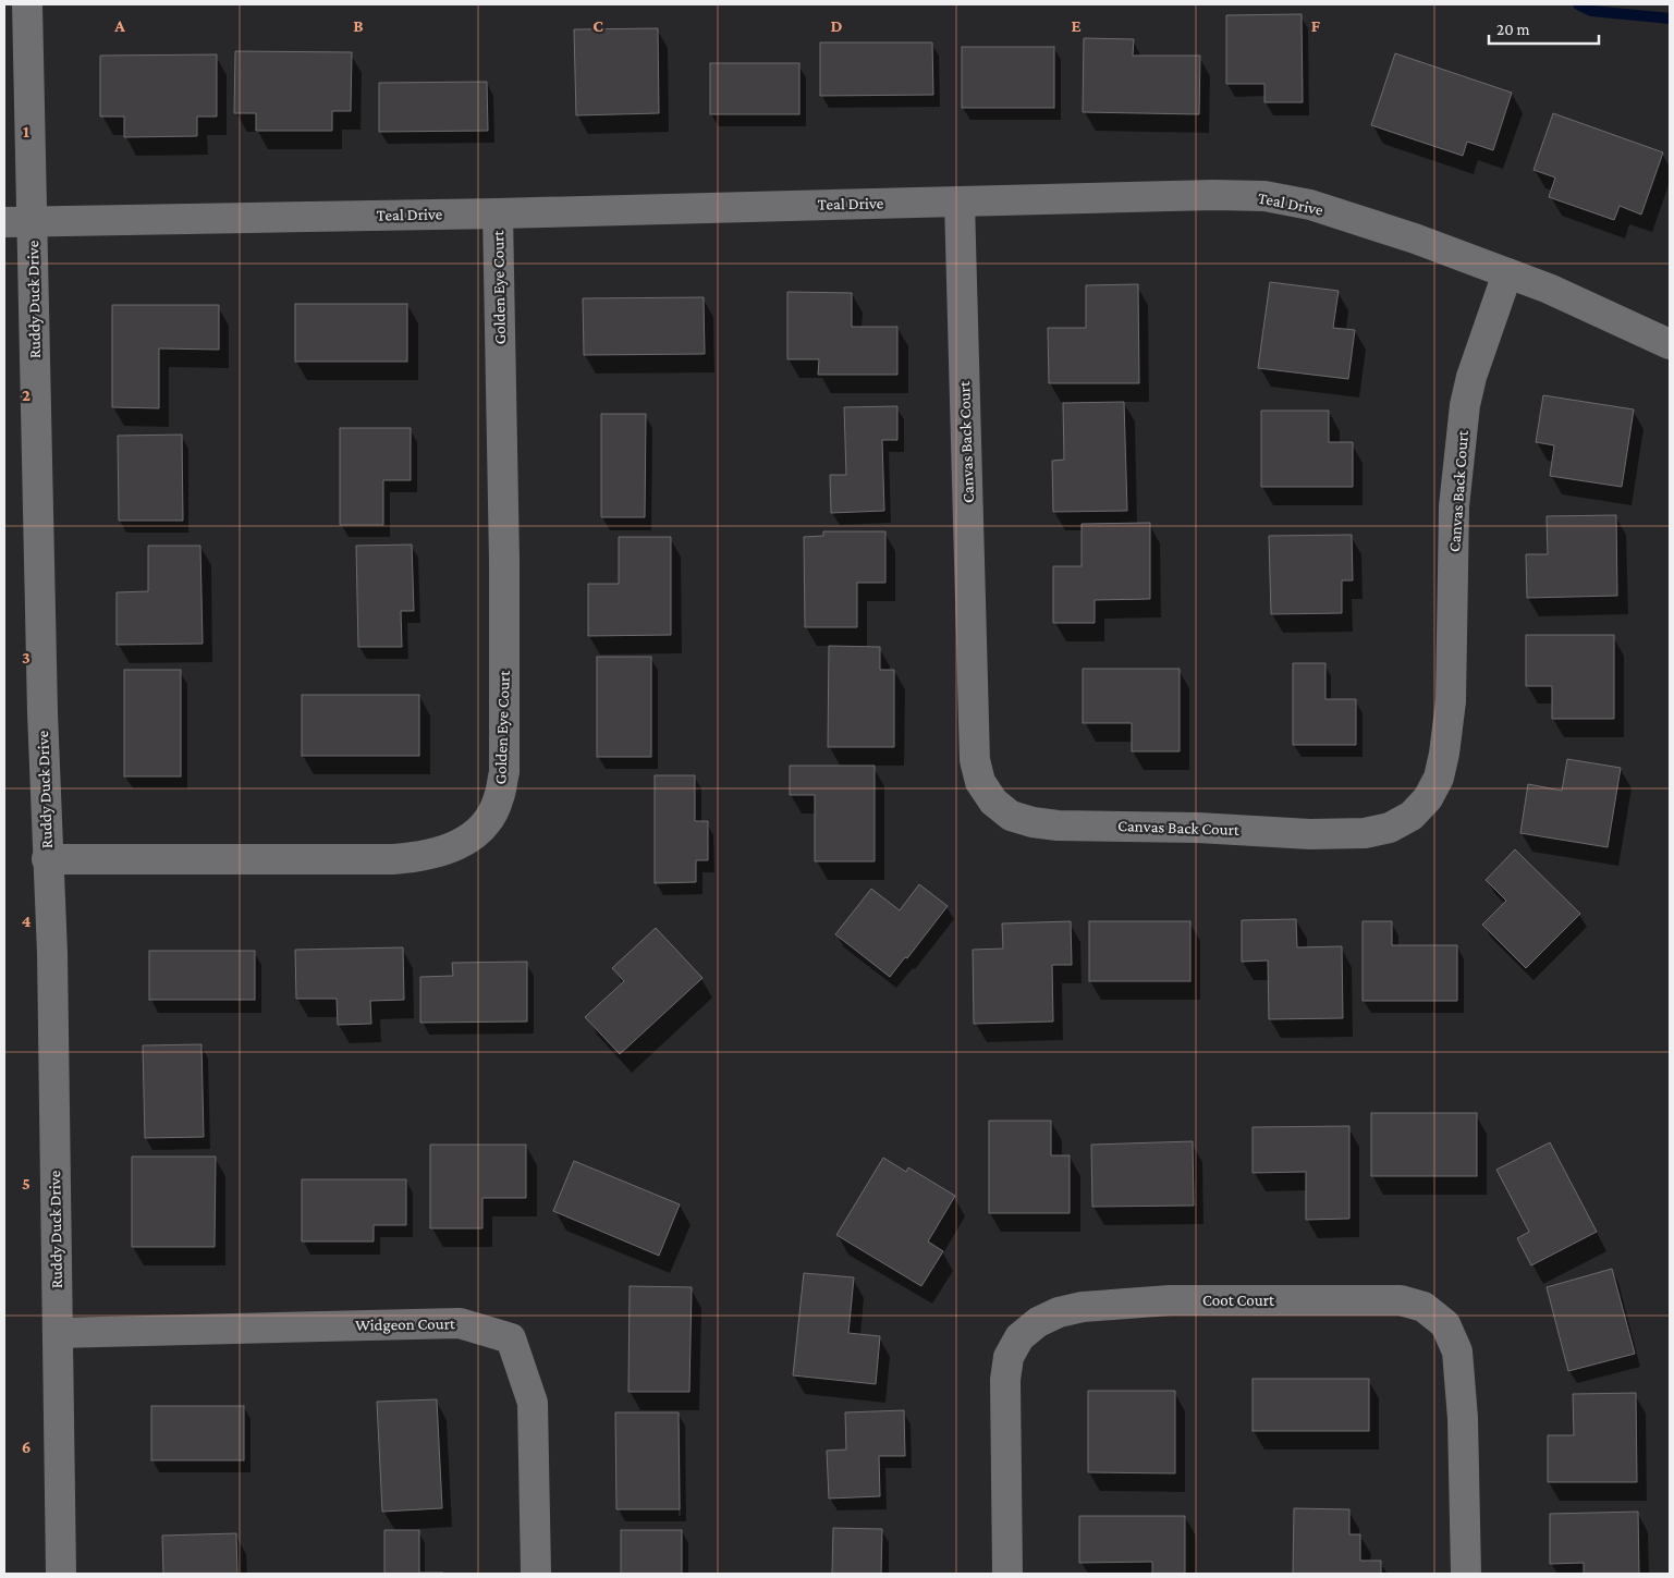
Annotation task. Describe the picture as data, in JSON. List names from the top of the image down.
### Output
{
  "streets": {
    "street": [
      "Teal Drive",
      "Golden Eye Court",
      "Ruddy Duck Drive",
      "Canvas Back Court",
      "Coot Court",
      "Widgeon Court"
    ]
  },
  "crossings": [
    ["Teal Drive", "Golden Eye Court"],
    ["Teal Drive", "Ruddy Duck Drive"],
    ["Teal Drive", "Canvas Back Court"],
    ["Golden Eye Court", "Ruddy Duck Drive"],
    ["Ruddy Duck Drive", "Widgeon Court"]
  ],
  "scale_bar": "20 m",
  "grid": {
    "columns": [
      "A",
      "B",
      "C",
      "D",
      "E",
      "F"
    ],
    "rows": [
      "1",
      "2",
      "3",
      "4",
      "5",
      "6"
    ]
  }
}
